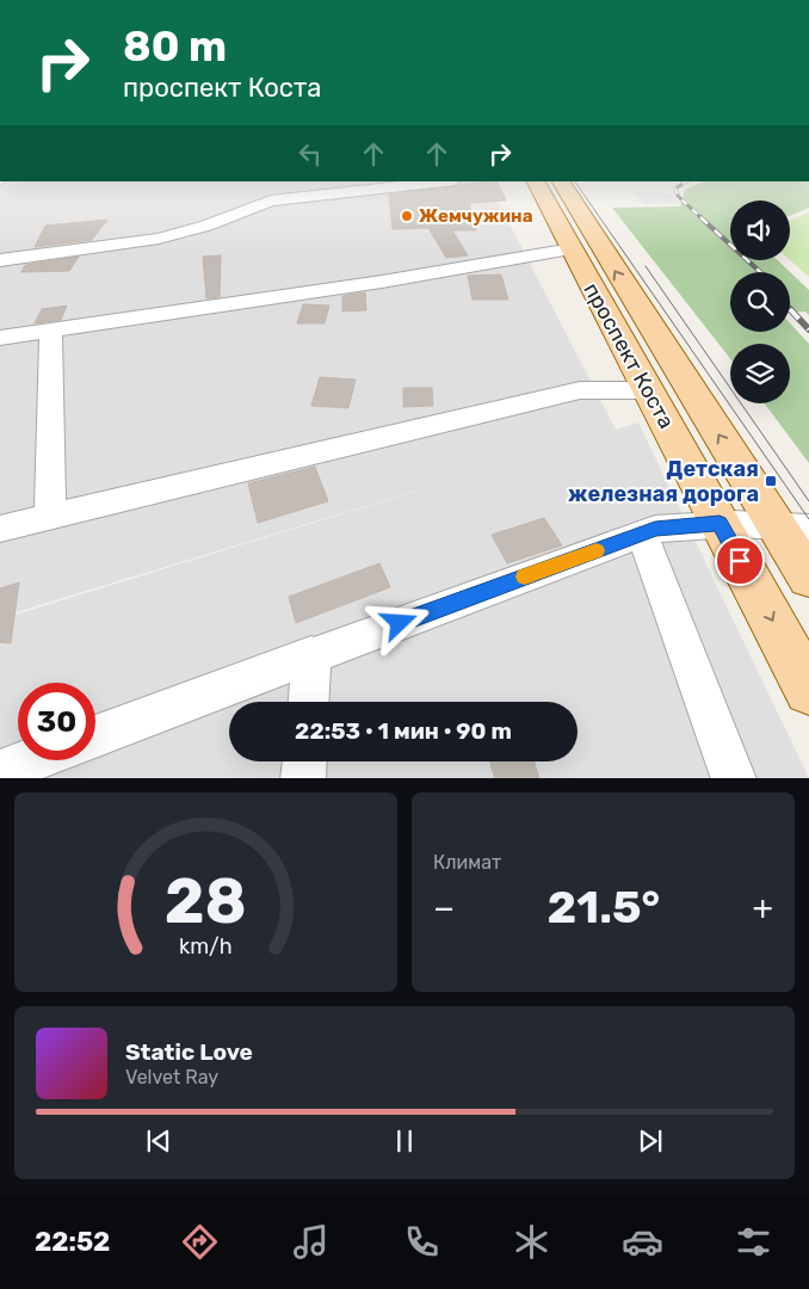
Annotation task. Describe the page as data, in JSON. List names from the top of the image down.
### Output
{
  "streets": {
    "main road": ["проспект Коста"]
  },
  "places": {
    "other": ["Жемчужина"],
    "transit": ["Детская железная дорога"]
  },
  "page": {
    "turn": ["80 m", "проспект Коста"],
    "limit": "30",
    "trip": "22:53 · 1 мин · 90 m",
    "tile": "Климат",
    "heat": ["−", "21.5°", "+"],
    "song": ["Static Love", "Velvet Ray"],
    "tabs": "22:52",
    "gauge": ["28", "km/h"]
  }
}
